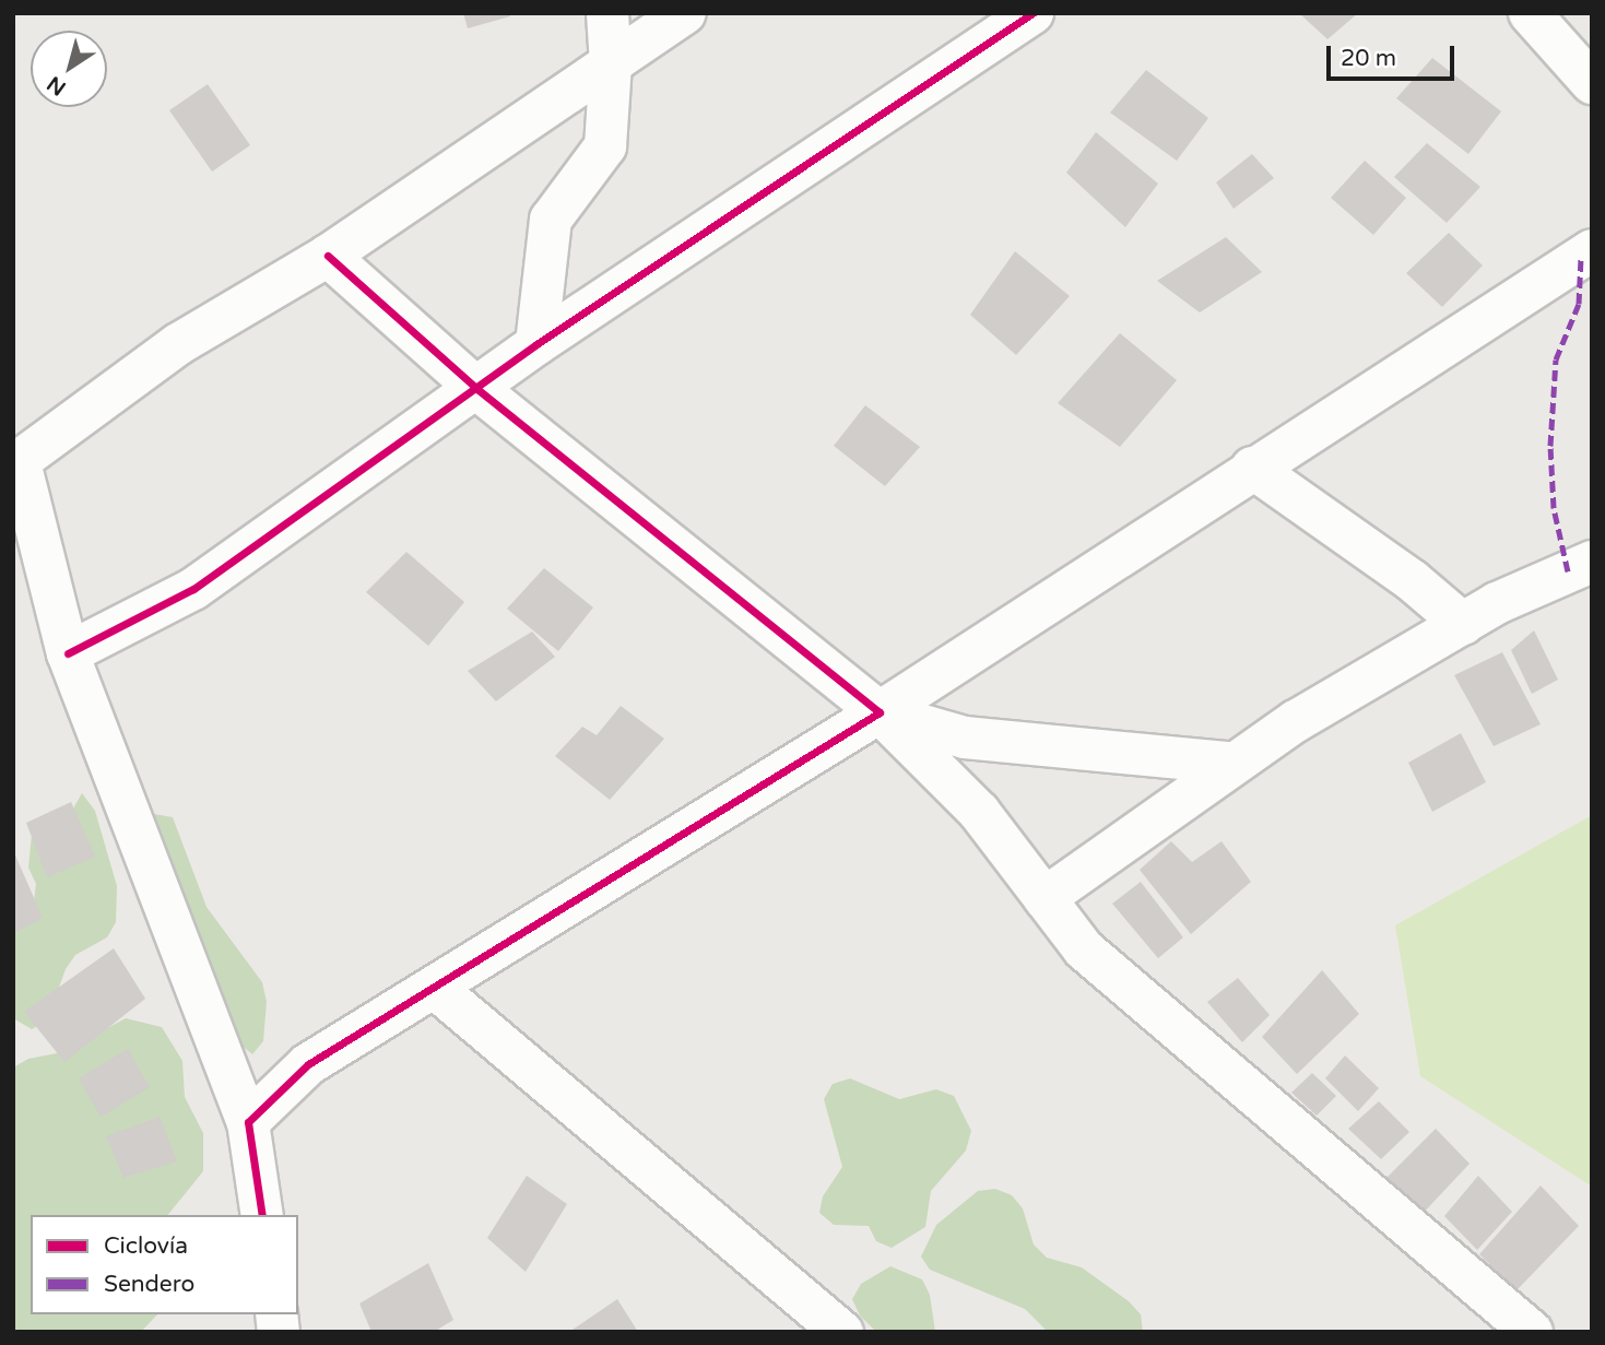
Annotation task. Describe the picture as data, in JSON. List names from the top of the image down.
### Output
{
  "legend": ["Ciclovía", "Sendero"],
  "scale_bar": "20 m",
  "north": "bottom left"
}
